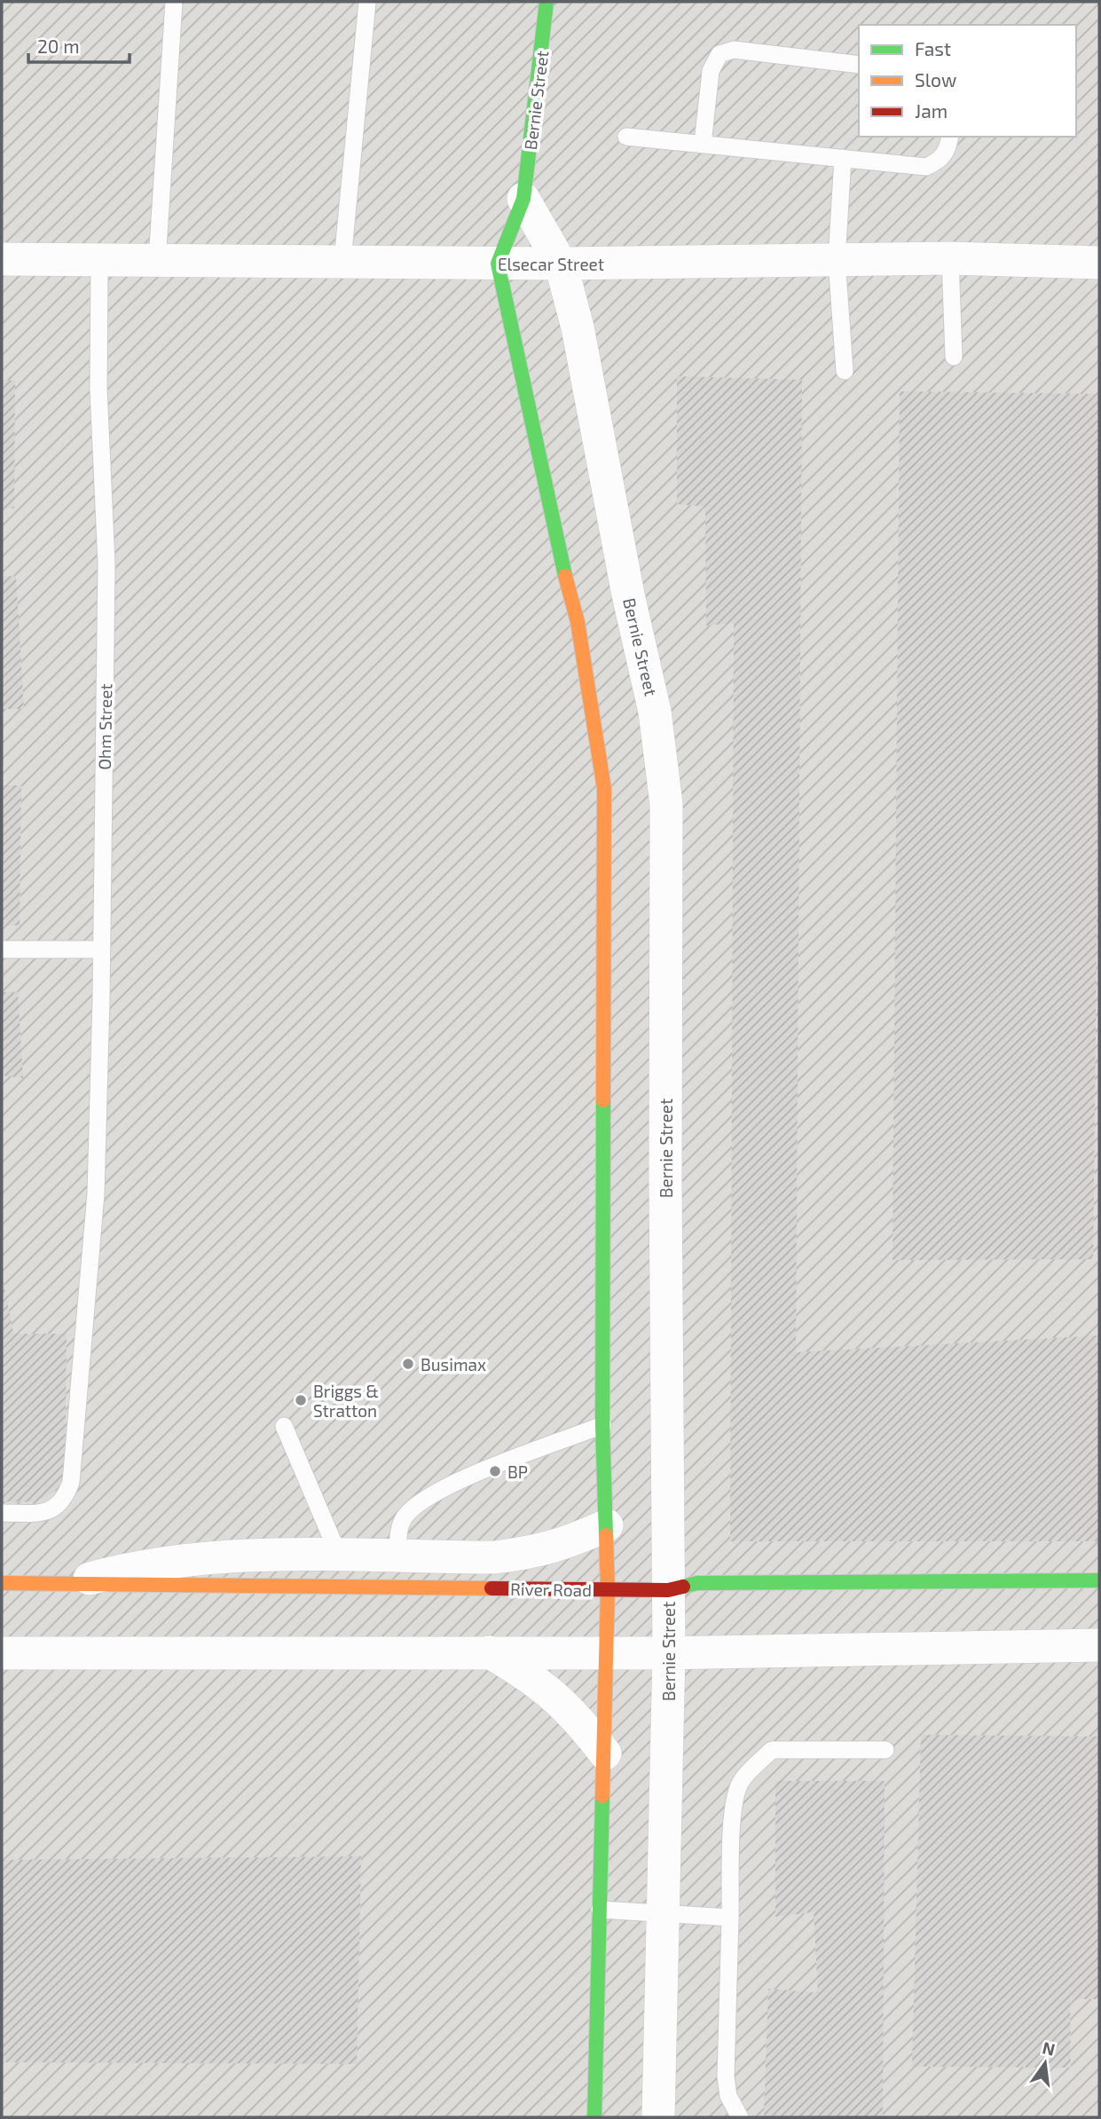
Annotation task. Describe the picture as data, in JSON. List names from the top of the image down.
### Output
{
  "streets": {
    "street": ["Bernie Street", "Elsecar Street", "River Road"],
    "lane": ["Ohm Street"]
  },
  "crossings": [
    ["Bernie Street", "Elsecar Street"],
    ["Bernie Street", "River Road"],
    ["Elsecar Street", "Ohm Street"]
  ],
  "places": ["Busimax", "Briggs & Stratton", "BP"],
  "legend": ["Fast", "Slow", "Jam"],
  "scale_bar": "20 m",
  "north": "top"
}
